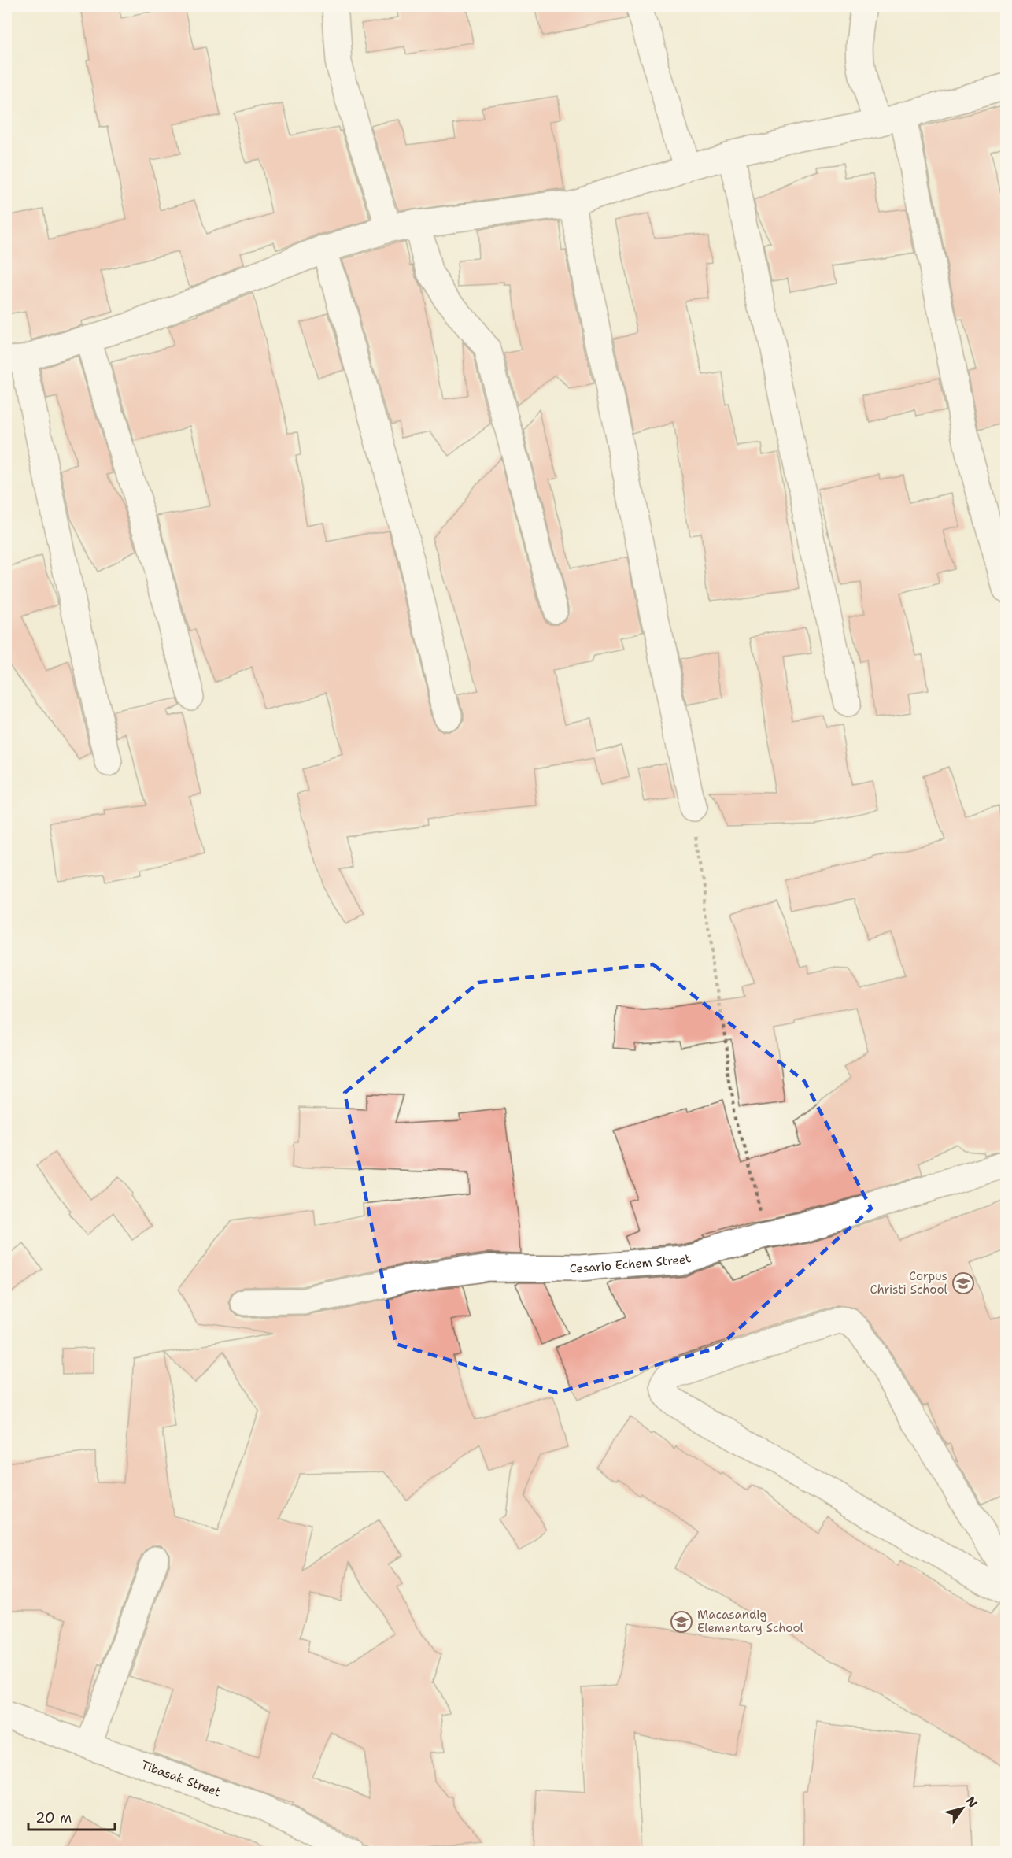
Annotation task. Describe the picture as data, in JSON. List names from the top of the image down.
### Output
{
  "streets": {
    "street": ["Cesario Echem Street", "Tibasak Street"]
  },
  "places": {
    "school or university": ["Corpus Christi School", "Macasandig Elementary School"]
  },
  "scale_bar": "20 m",
  "north": "top right"
}
